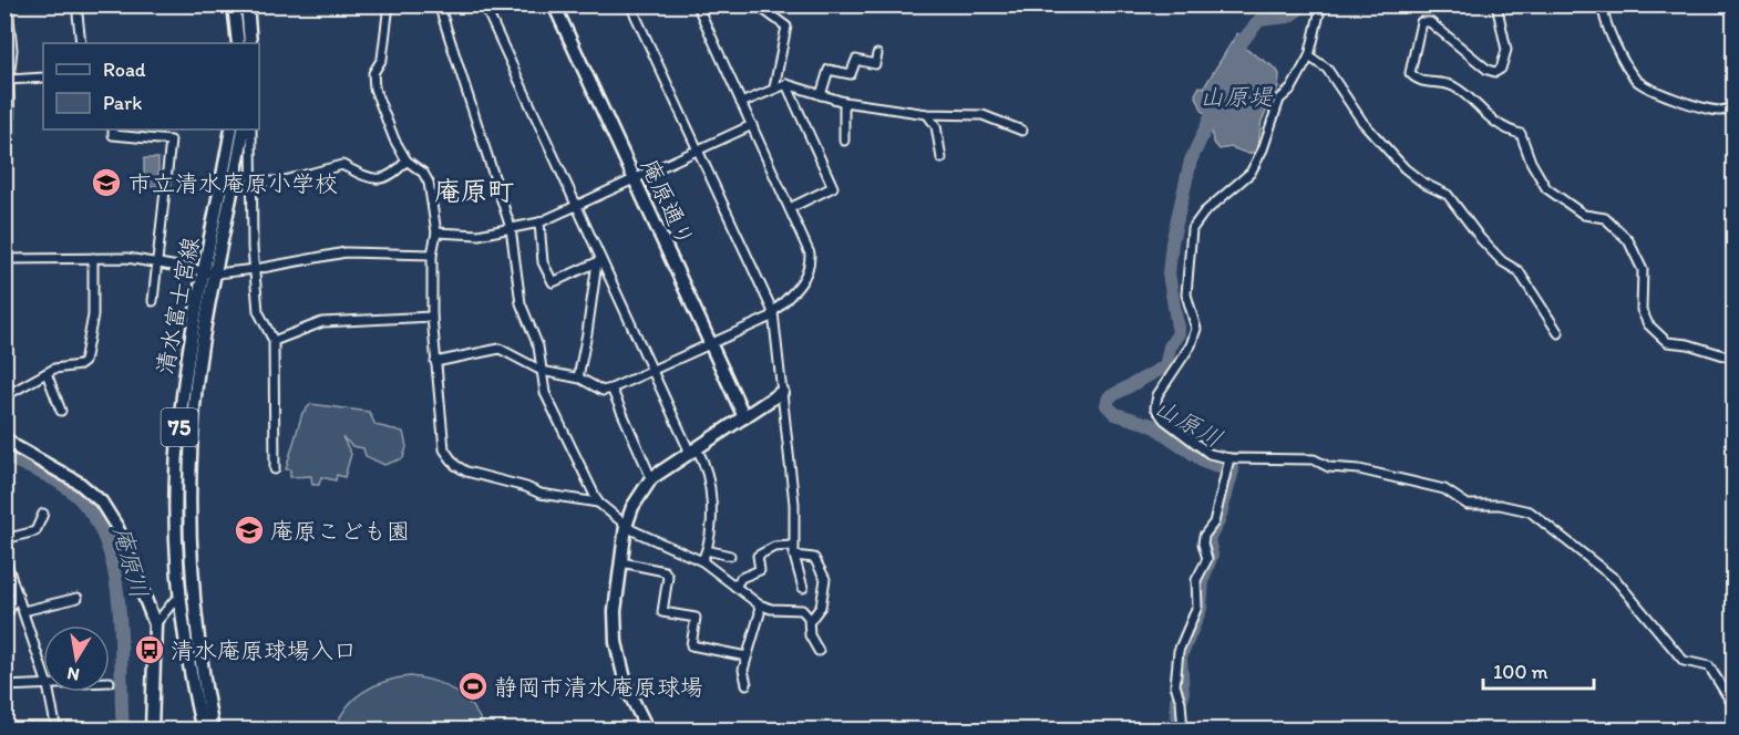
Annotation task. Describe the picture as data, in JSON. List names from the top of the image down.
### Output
{
  "streets": {
    "main road": ["庵原通り", "清水富士宮線", "75"]
  },
  "districts": ["庵原町"],
  "water": ["山原堤", "山原川", "庵原川"],
  "places": {
    "school or university": ["市立清水庵原小学校", "庵原こども園"],
    "bus stop": ["清水庵原球場入口"],
    "sports": ["静岡市清水庵原球場"]
  },
  "legend": ["Road", "Park"],
  "scale_bar": "100 m",
  "north": "bottom"
}
